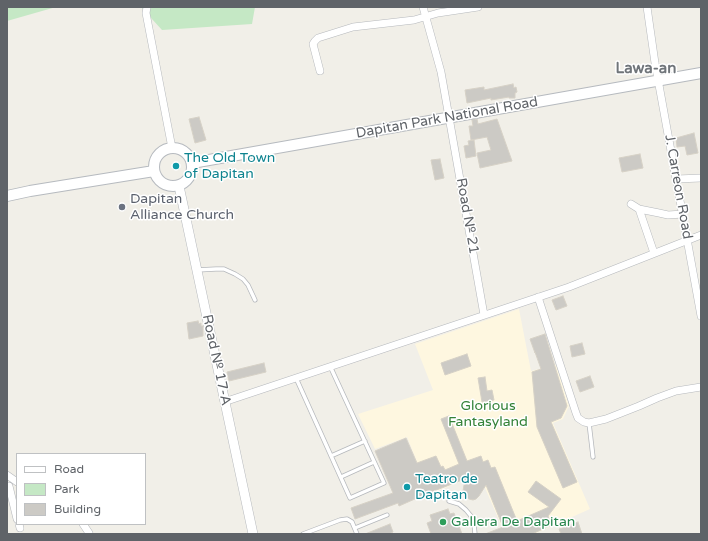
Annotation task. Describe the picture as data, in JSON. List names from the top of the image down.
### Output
{
  "streets": {
    "main road": ["Dapitan Park National Road"],
    "street": ["J. Carreon Road", "Road № 21", "Road № 17-A"]
  },
  "crossings": [
    ["Dapitan Park National Road", "J. Carreon Road"],
    ["Dapitan Park National Road", "Road № 21"],
    ["Dapitan Park National Road", "Road № 17-A"]
  ],
  "districts": ["Lawa-an"],
  "parks": ["Glorious Fantasyland"],
  "places": [
    "The Old Town of Dapitan",
    "Dapitan Alliance Church",
    "Teatro de Dapitan",
    "Gallera De Dapitan"
  ],
  "legend": ["Road", "Park", "Building"]
}
